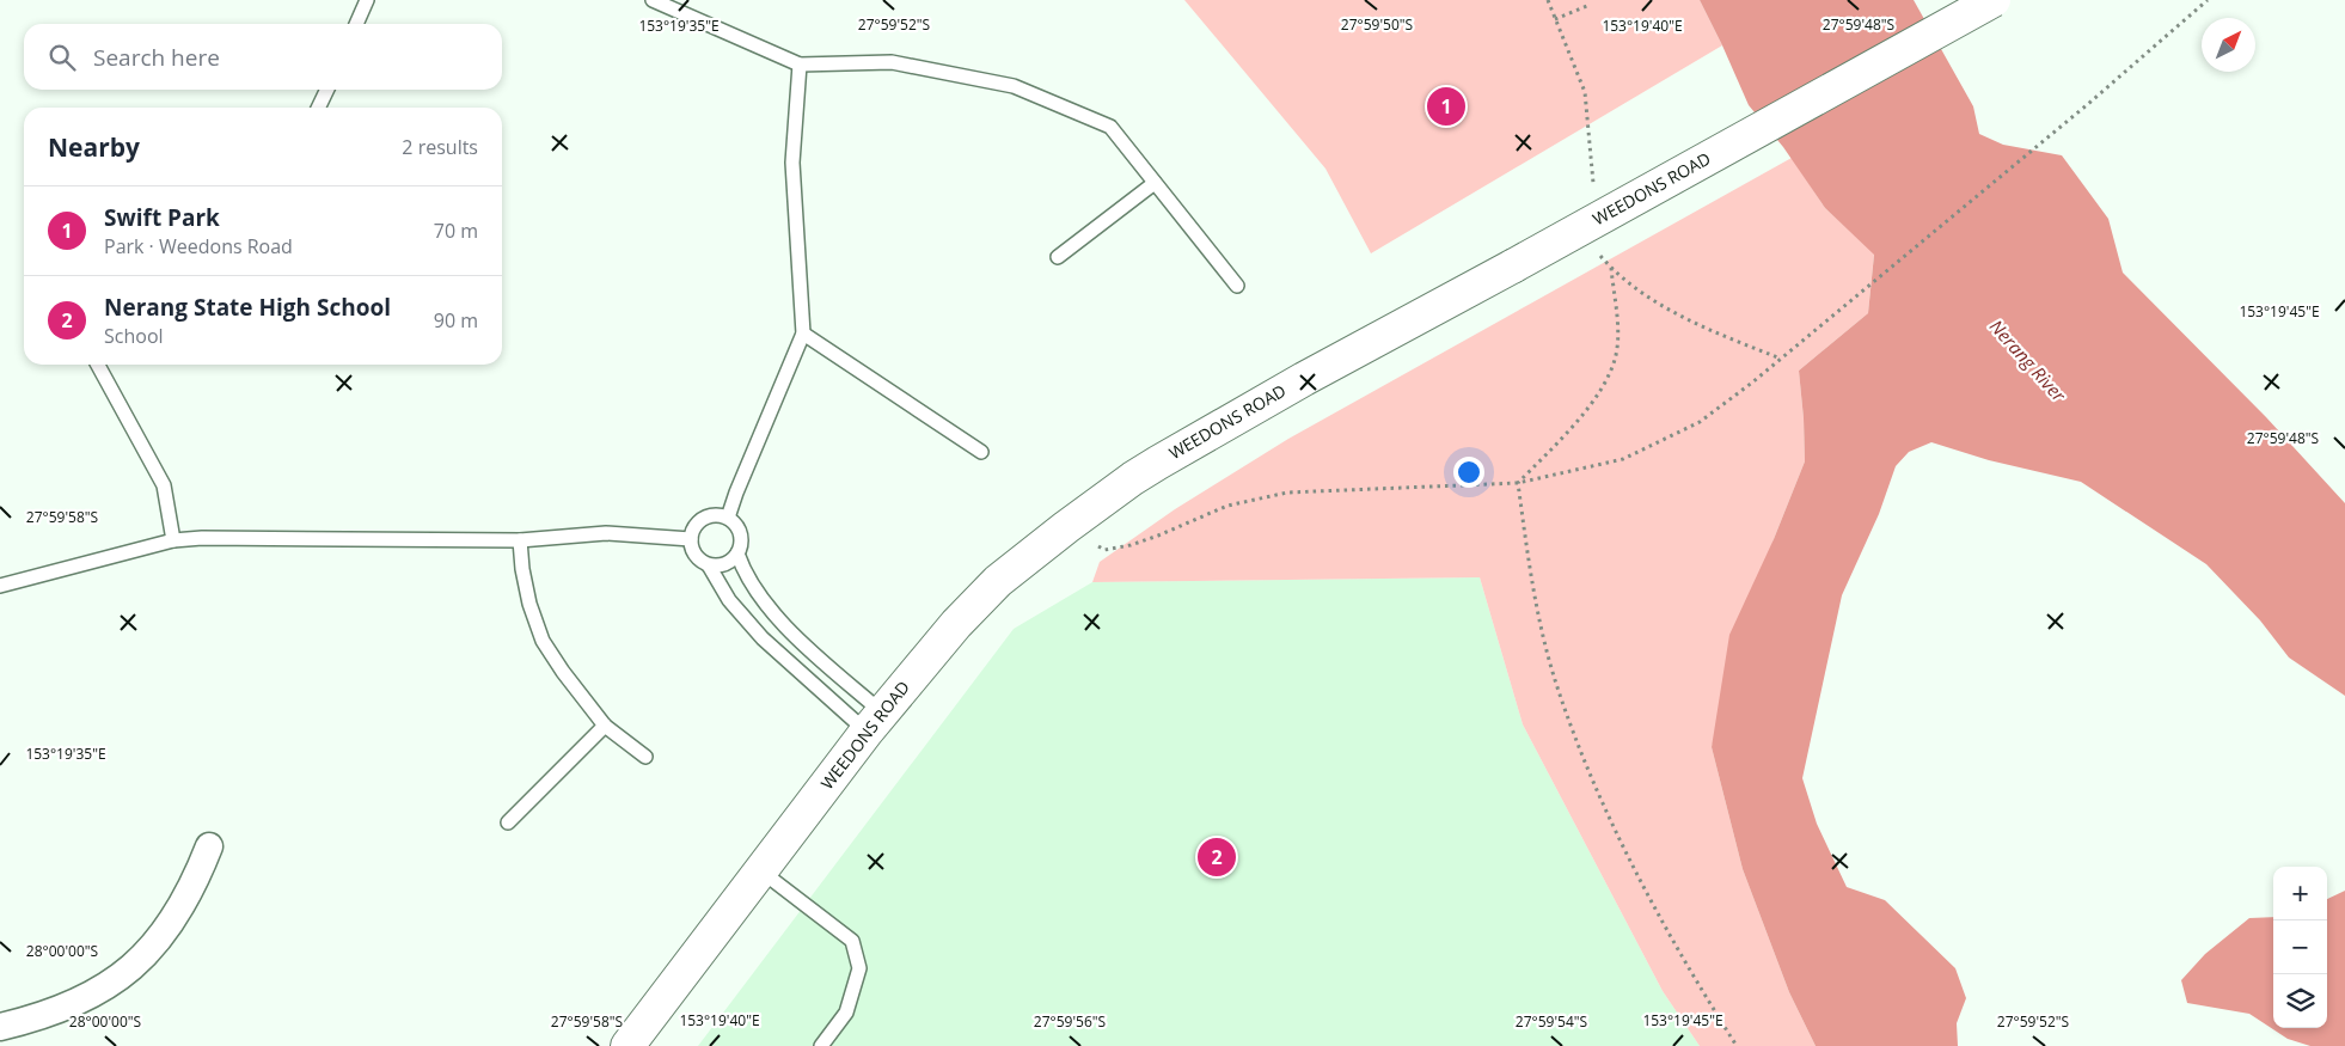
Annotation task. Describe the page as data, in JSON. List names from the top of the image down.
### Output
{
  "streets": {
    "street": ["WEEDONS ROAD"]
  },
  "water": ["Nerang River"],
  "north": "top right",
  "page": {
    "search": "Search here",
    "pins": ["1", "2"],
    "heading": ["Nearby", "2 results"],
    "list": [
      {
        "mark": "1",
        "name": "Swift Park",
        "note": "Park · Weedons Road",
        "value": "70 m"
      },
      {
        "mark": "2",
        "name": "Nerang State High School",
        "note": "School",
        "value": "90 m"
      }
    ],
    "map_buttons": ["+", "−"]
  },
  "coordinates": [
    "27°59'52\"S",
    "27°59'50\"S",
    "27°59'48\"S",
    "153°19'35\"E",
    "153°19'40\"E",
    "153°19'45\"E",
    "27°59'58\"S",
    "28°00'00\"S",
    "27°59'56\"S",
    "27°59'54\"S"
  ]
}
